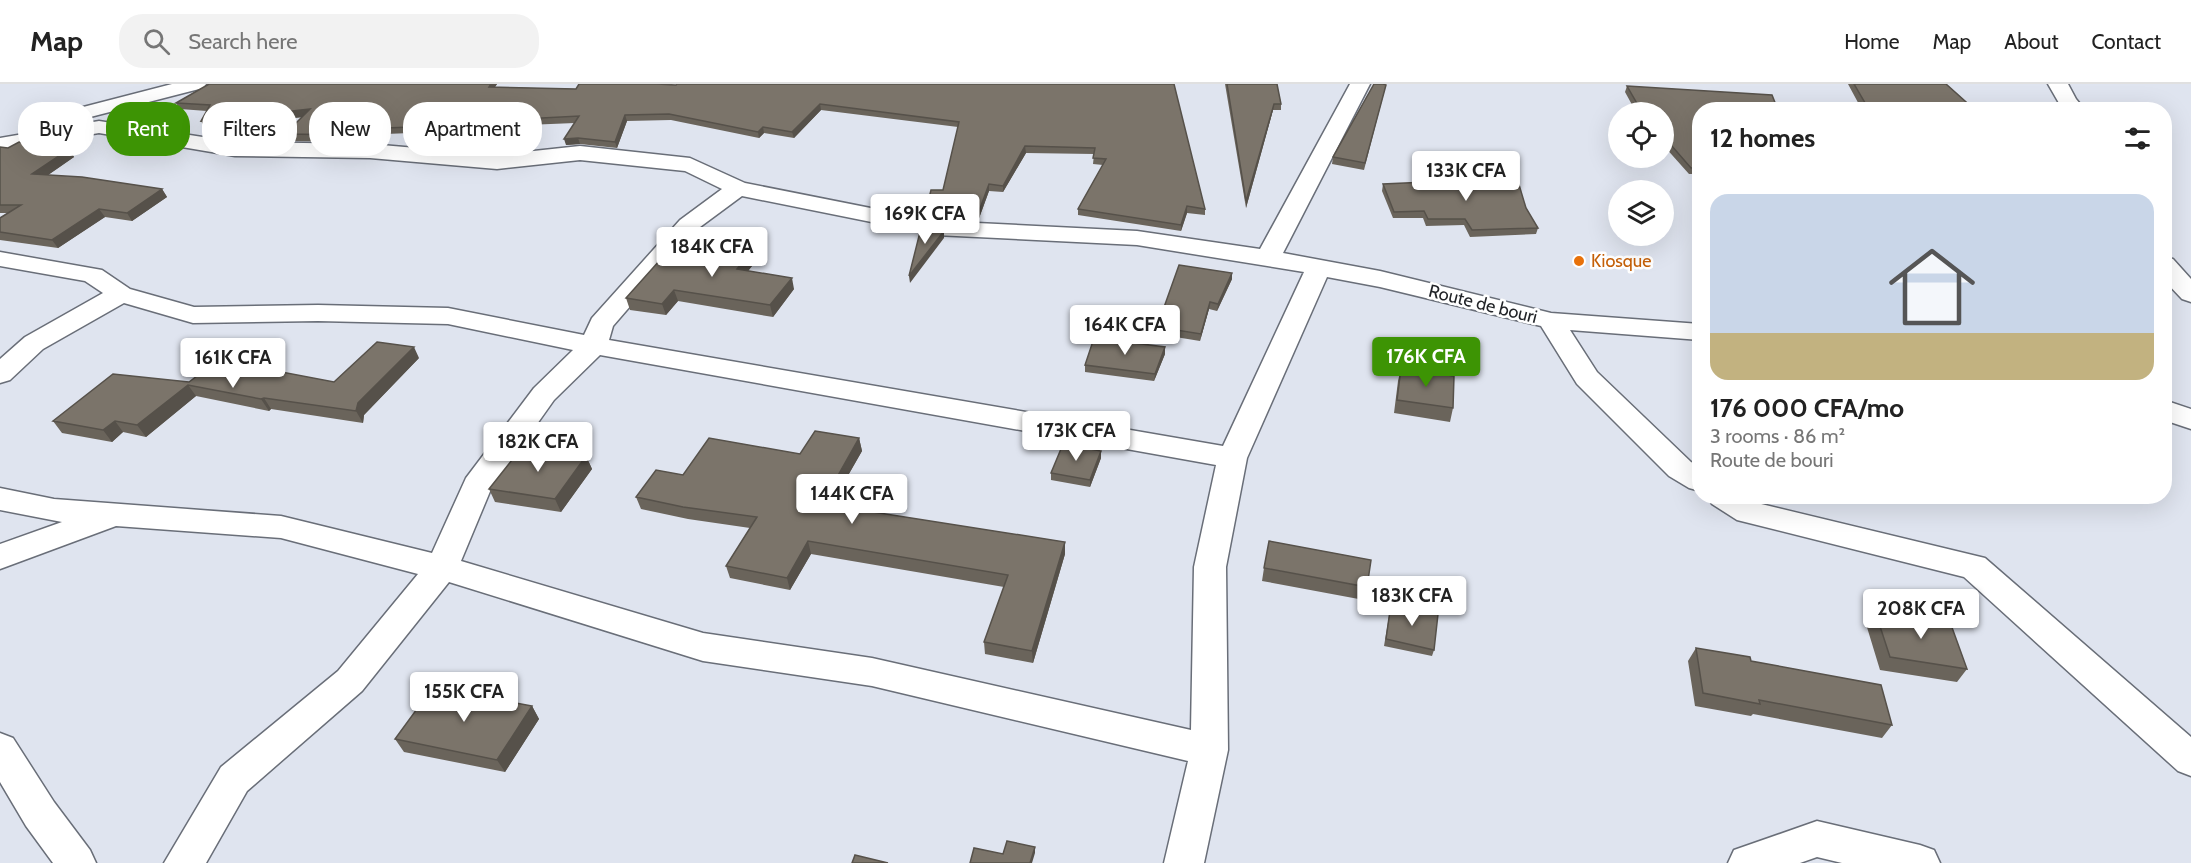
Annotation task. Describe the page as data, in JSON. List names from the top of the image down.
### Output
{
  "streets": {
    "street": ["Route de bouri"]
  },
  "places": ["Kiosque"],
  "page": {
    "header": "Map",
    "search": "Search here",
    "nav": [
      "Home",
      "Map",
      "About",
      "Contact"
    ],
    "chip": [
      "Buy",
      "Rent",
      "Filters",
      "New",
      "Apartment"
    ],
    "heading": "12 homes",
    "price": [
      "133K CFA",
      "169K CFA",
      "184K CFA",
      "164K CFA",
      "176K CFA",
      "161K CFA",
      "173K CFA",
      "182K CFA",
      "144K CFA",
      "183K CFA",
      "208K CFA",
      "155K CFA"
    ],
    "list": [
      {
        "name": "176 000 CFA/mo",
        "note": "3 rooms · 86 m² · Route de bouri"
      }
    ]
  }
}
